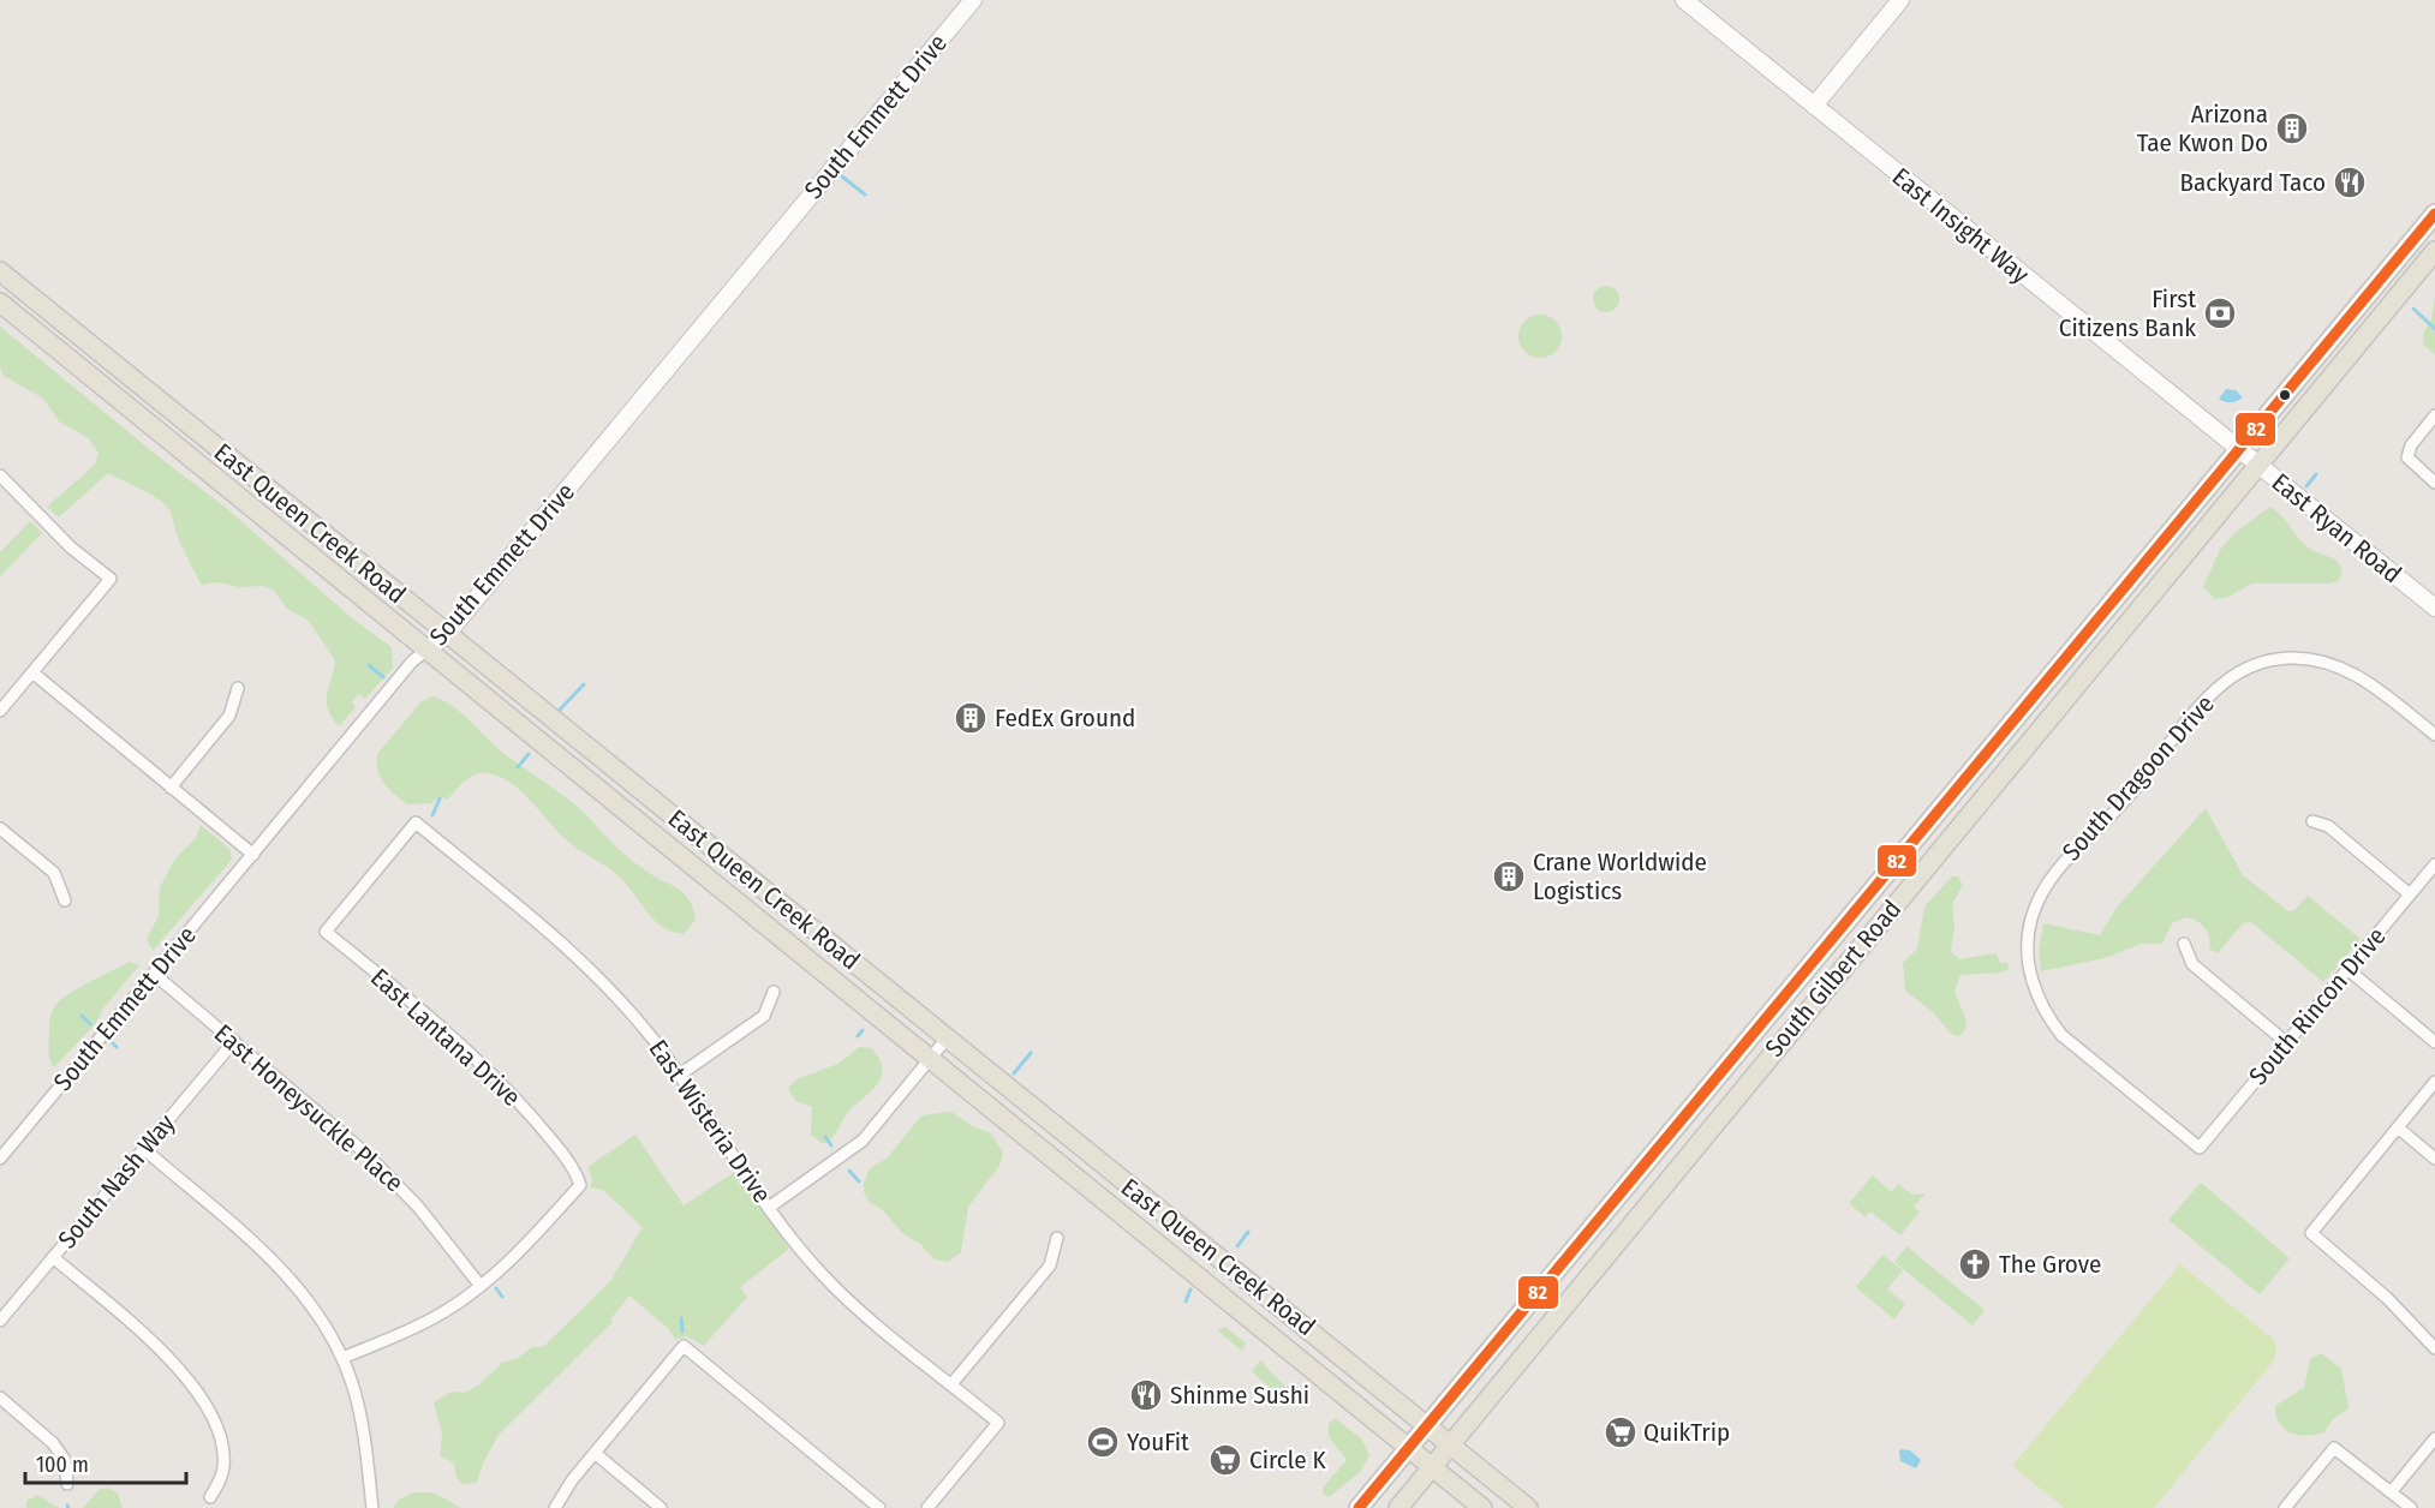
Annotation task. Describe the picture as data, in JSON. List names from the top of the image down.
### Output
{
  "streets": {
    "main road": ["East Queen Creek Road", "South Gilbert Road"],
    "street": [
      "South Emmett Drive",
      "East Insight Way",
      "East Ryan Road",
      "South Dragoon Drive",
      "South Rincon Drive",
      "East Lantana Drive",
      "East Honeysuckle Place",
      "East Wisteria Drive",
      "South Nash Way"
    ]
  },
  "crossings": [
    ["South Emmett Drive", "East Queen Creek Road"],
    ["South Emmett Drive", "East Honeysuckle Place"],
    ["East Insight Way", "East Ryan Road"],
    ["East Insight Way", "South Gilbert Road"],
    ["East Queen Creek Road", "South Gilbert Road"],
    ["East Ryan Road", "South Gilbert Road"],
    ["South Dragoon Drive", "South Rincon Drive"],
    ["East Lantana Drive", "East Honeysuckle Place"],
    ["East Lantana Drive", "East Wisteria Drive"],
    ["East Honeysuckle Place", "South Nash Way"]
  ],
  "places": {
    "building": ["Arizona Tae Kwon Do", "FedEx Ground", "Crane Worldwide Logistics"],
    "restaurant": ["Backyard Taco", "Shinme Sushi"],
    "bank": ["First Citizens Bank"],
    "church": ["The Grove"],
    "supermarket": ["QuikTrip", "Circle K"],
    "sports": ["YouFit"]
  },
  "lines": ["transit line 82"],
  "scale_bar": "100 m"
}
